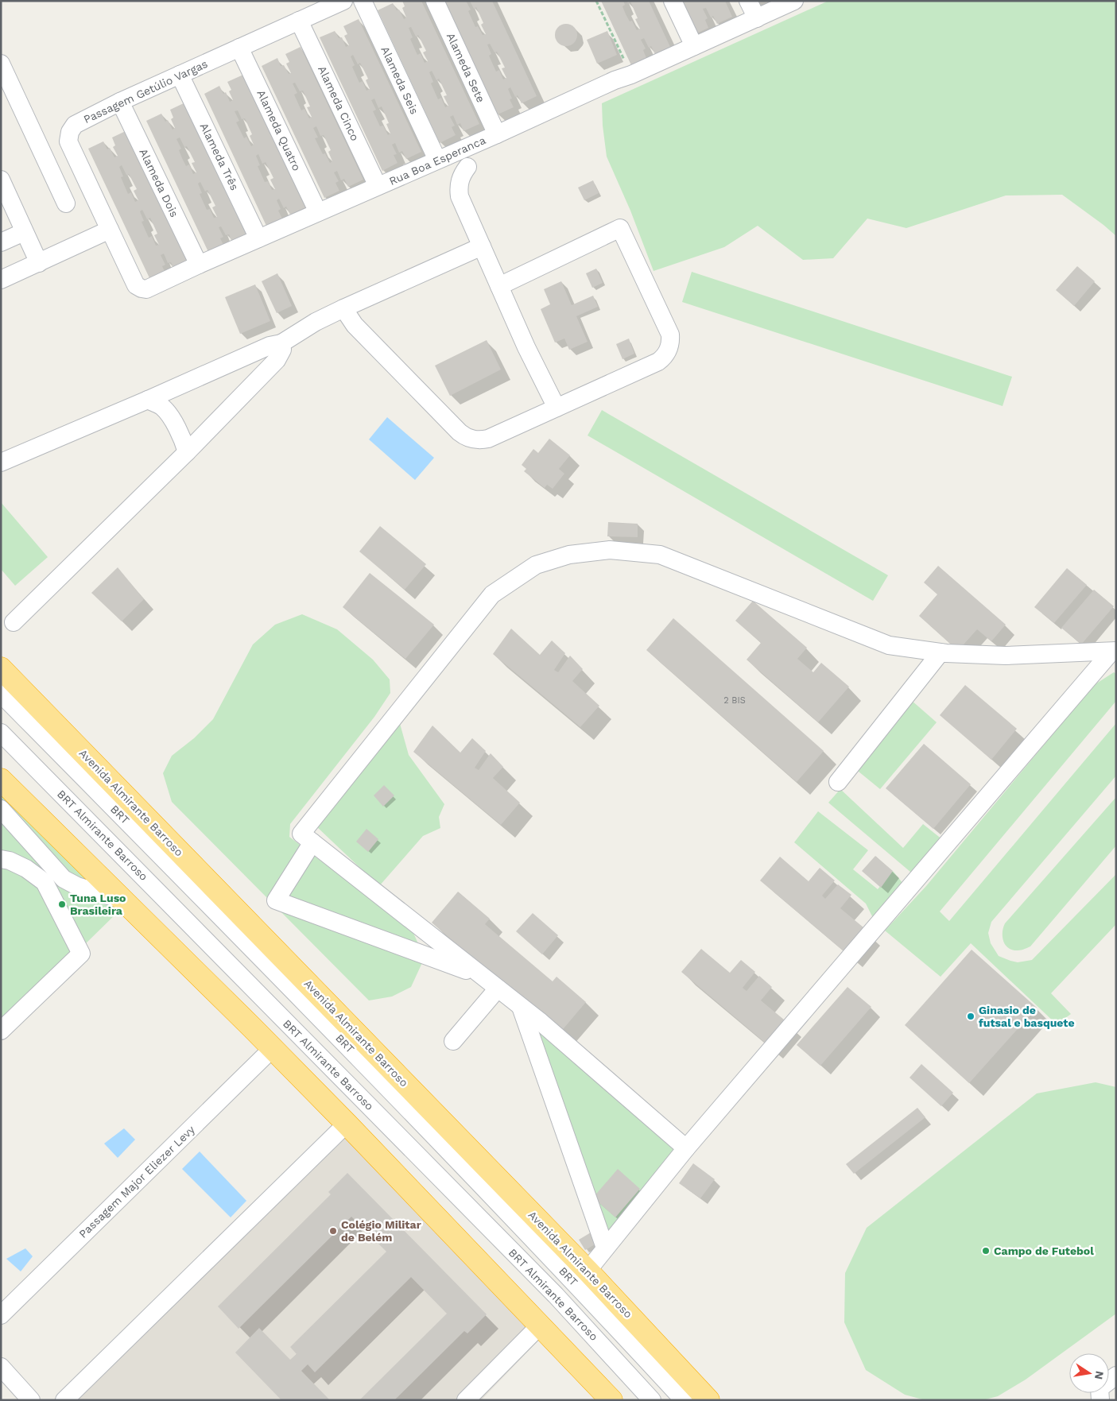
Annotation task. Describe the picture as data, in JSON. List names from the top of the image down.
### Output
{
  "streets": {
    "highway": ["Avenida Almirante Barroso"],
    "street": [
      "Alameda Sete",
      "Alameda Seis",
      "Passagem Getúlio Vargas",
      "Alameda Cinco",
      "Alameda Quatro",
      "Alameda Três",
      "Rua Boa Esperanca",
      "Alameda Dois",
      "BRT",
      "BRT Almirante Barroso",
      "Passagem Major Eliezer Levy"
    ]
  },
  "crossings": [
    ["Alameda Sete", "Rua Boa Esperanca"],
    ["Alameda Seis", "Rua Boa Esperanca"],
    ["Passagem Getúlio Vargas", "Alameda Cinco"],
    ["Passagem Getúlio Vargas", "Alameda Quatro"],
    ["Passagem Getúlio Vargas", "Alameda Três"],
    ["Passagem Getúlio Vargas", "Rua Boa Esperanca"],
    ["Passagem Getúlio Vargas", "Alameda Dois"],
    ["Alameda Cinco", "Rua Boa Esperanca"],
    ["Alameda Quatro", "Rua Boa Esperanca"],
    ["Alameda Três", "Rua Boa Esperanca"],
    ["Rua Boa Esperanca", "Alameda Dois"]
  ],
  "places": [
    "Tuna Luso Brasileira",
    "Ginasio de futsal e basquete",
    "Colégio Militar de Belém",
    "Campo de Futebol"
  ],
  "house_numbers": ["2 BIS"],
  "north": "right"
}
